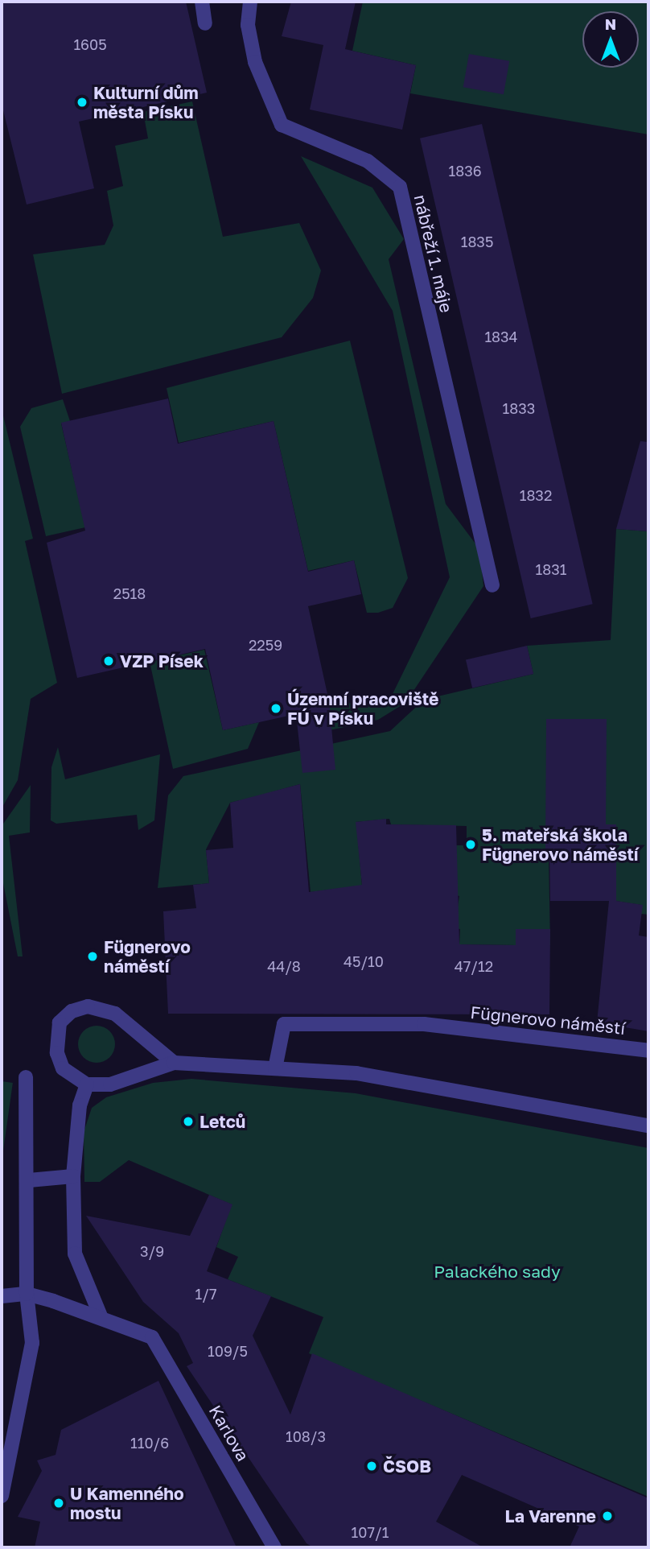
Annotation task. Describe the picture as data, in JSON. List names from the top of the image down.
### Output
{
  "streets": {
    "street": ["nábřeží 1. máje", "Fügnerovo náměstí", "Karlova"]
  },
  "parks": ["Palackého sady"],
  "places": [
    "Kulturní dům města Písku",
    "VZP Písek",
    "Územní pracoviště FÚ v Písku",
    "5. mateřská škola Fügnerovo náměstí",
    "Fügnerovo náměstí",
    "Letců",
    "ČSOB",
    "U Kamenného mostu",
    "La Varenne"
  ],
  "house_numbers": [
    "1605",
    "1836",
    "1835",
    "1834",
    "1833",
    "1832",
    "1831",
    "2518",
    "2259",
    "45/10",
    "44/8",
    "47/12",
    "3/9",
    "1/7",
    "109/5",
    "108/3",
    "110/6",
    "107/1"
  ],
  "north": "top"
}
